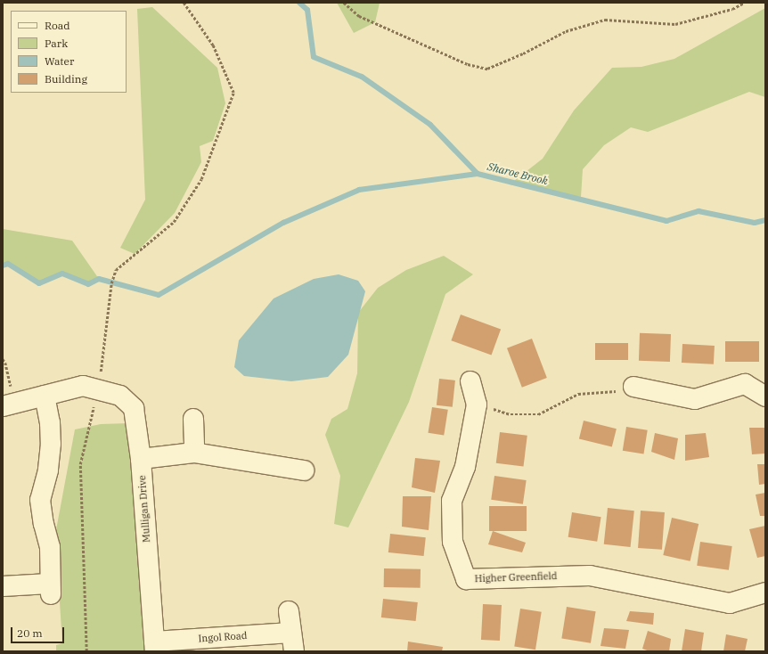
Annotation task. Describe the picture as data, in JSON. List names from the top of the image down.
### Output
{
  "streets": {
    "street": ["Mulligan Drive", "Higher Greenfield", "Ingol Road"]
  },
  "crossings": [
    ["Mulligan Drive", "Ingol Road"]
  ],
  "water": ["Sharoe Brook"],
  "legend": [
    "Road",
    "Park",
    "Water",
    "Building"
  ],
  "scale_bar": "20 m"
}
